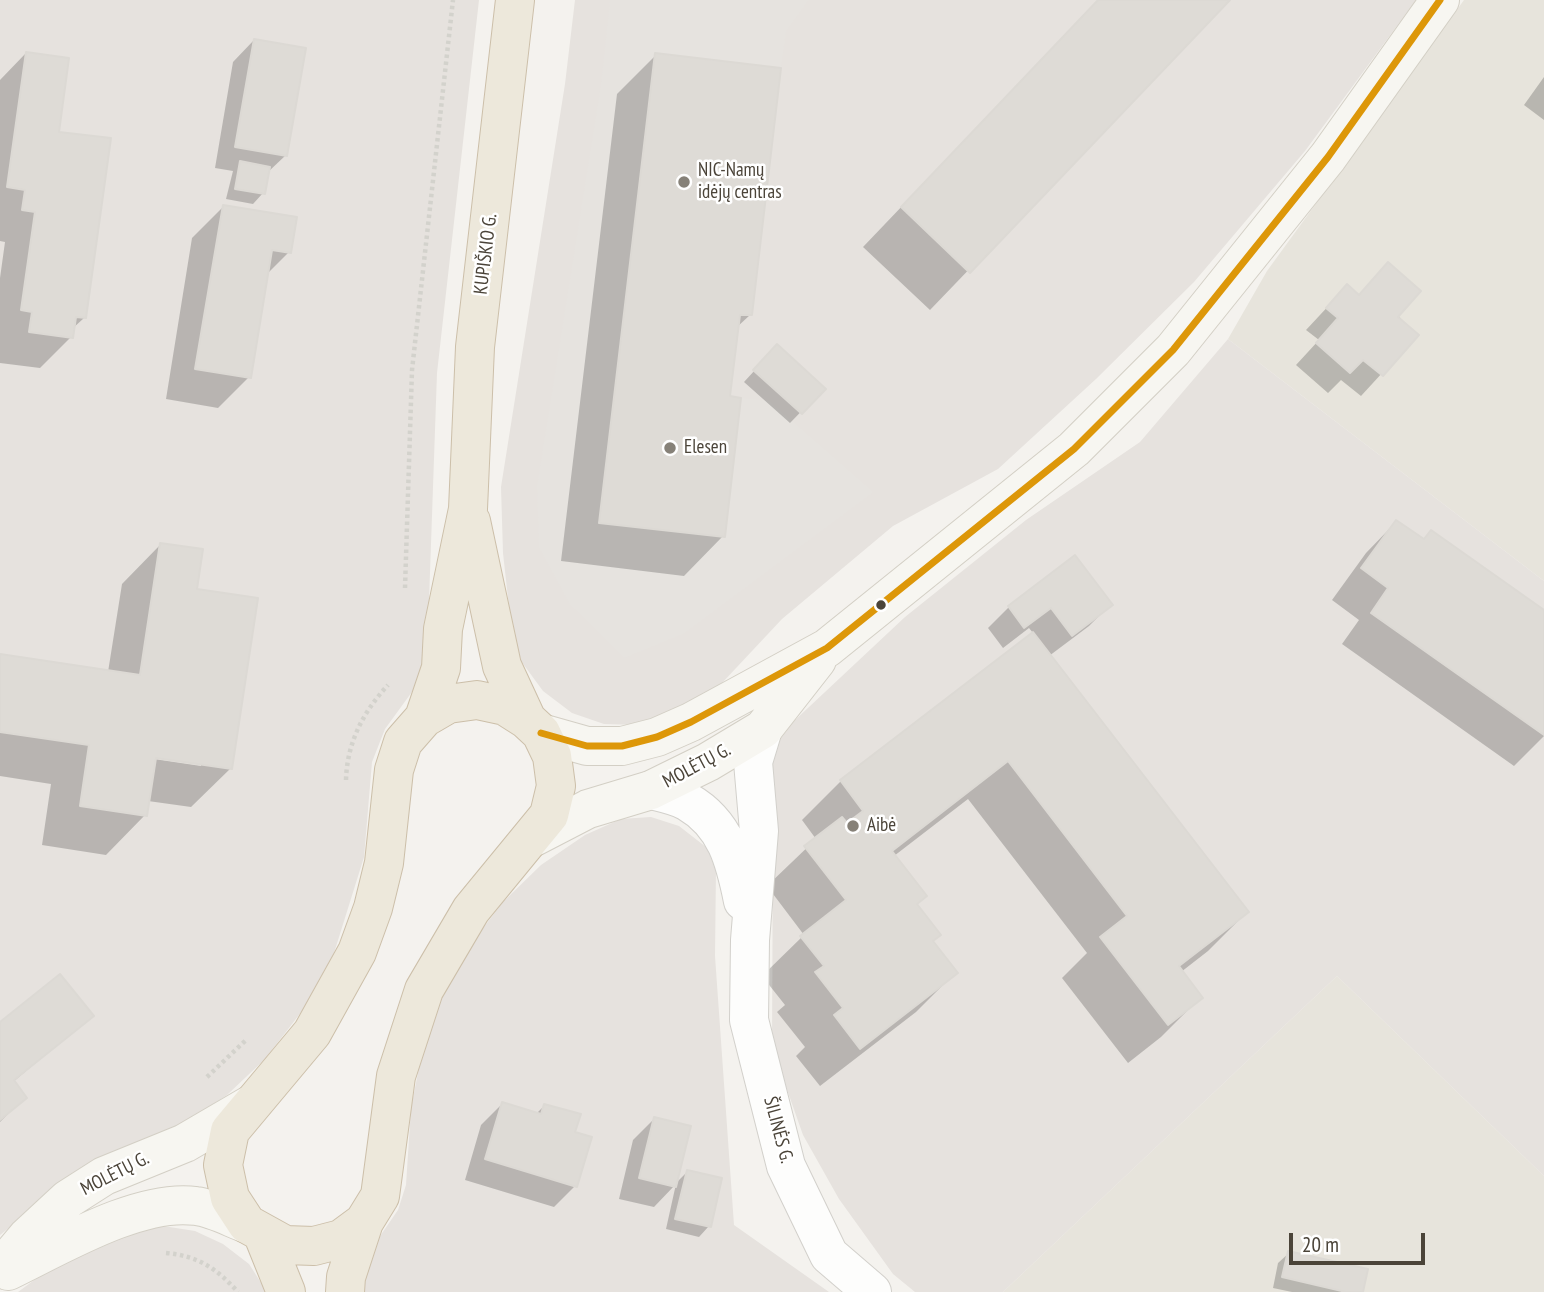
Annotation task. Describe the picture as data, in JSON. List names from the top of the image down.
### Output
{
  "streets": {
    "highway": ["KUPIŠKIO G."],
    "street": ["MOLĖTŲ G.", "ŠILINĖS G."]
  },
  "crossings": [
    ["KUPIŠKIO G.", "MOLĖTŲ G."],
    ["MOLĖTŲ G.", "ŠILINĖS G."]
  ],
  "places": ["NIC-Namų idėjų centras", "Elesen", "Aibė"],
  "scale_bar": "20 m"
}
